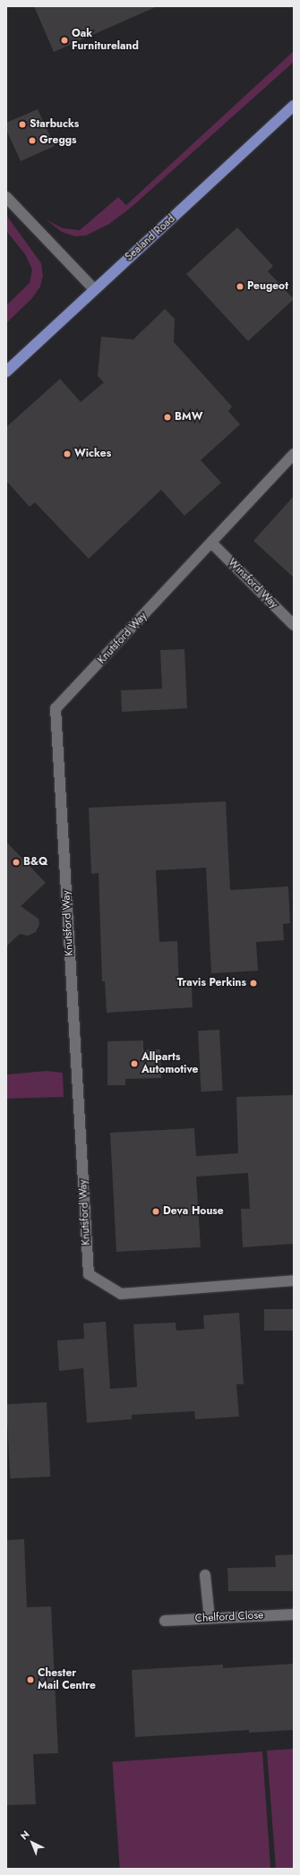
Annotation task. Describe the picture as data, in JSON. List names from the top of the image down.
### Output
{
  "streets": {
    "main road": ["Sealand Road"],
    "street": ["Winsford Way", "Knutsford Way", "Chelford Close"]
  },
  "crossings": [
    ["Winsford Way", "Knutsford Way"]
  ],
  "places": [
    "Oak Furnitureland",
    "Starbucks",
    "Greggs",
    "Peugeot",
    "BMW",
    "Wickes",
    "B&Q",
    "Travis Perkins",
    "Allparts Automotive",
    "Deva House",
    "Chester Mail Centre"
  ],
  "north": "top left"
}
